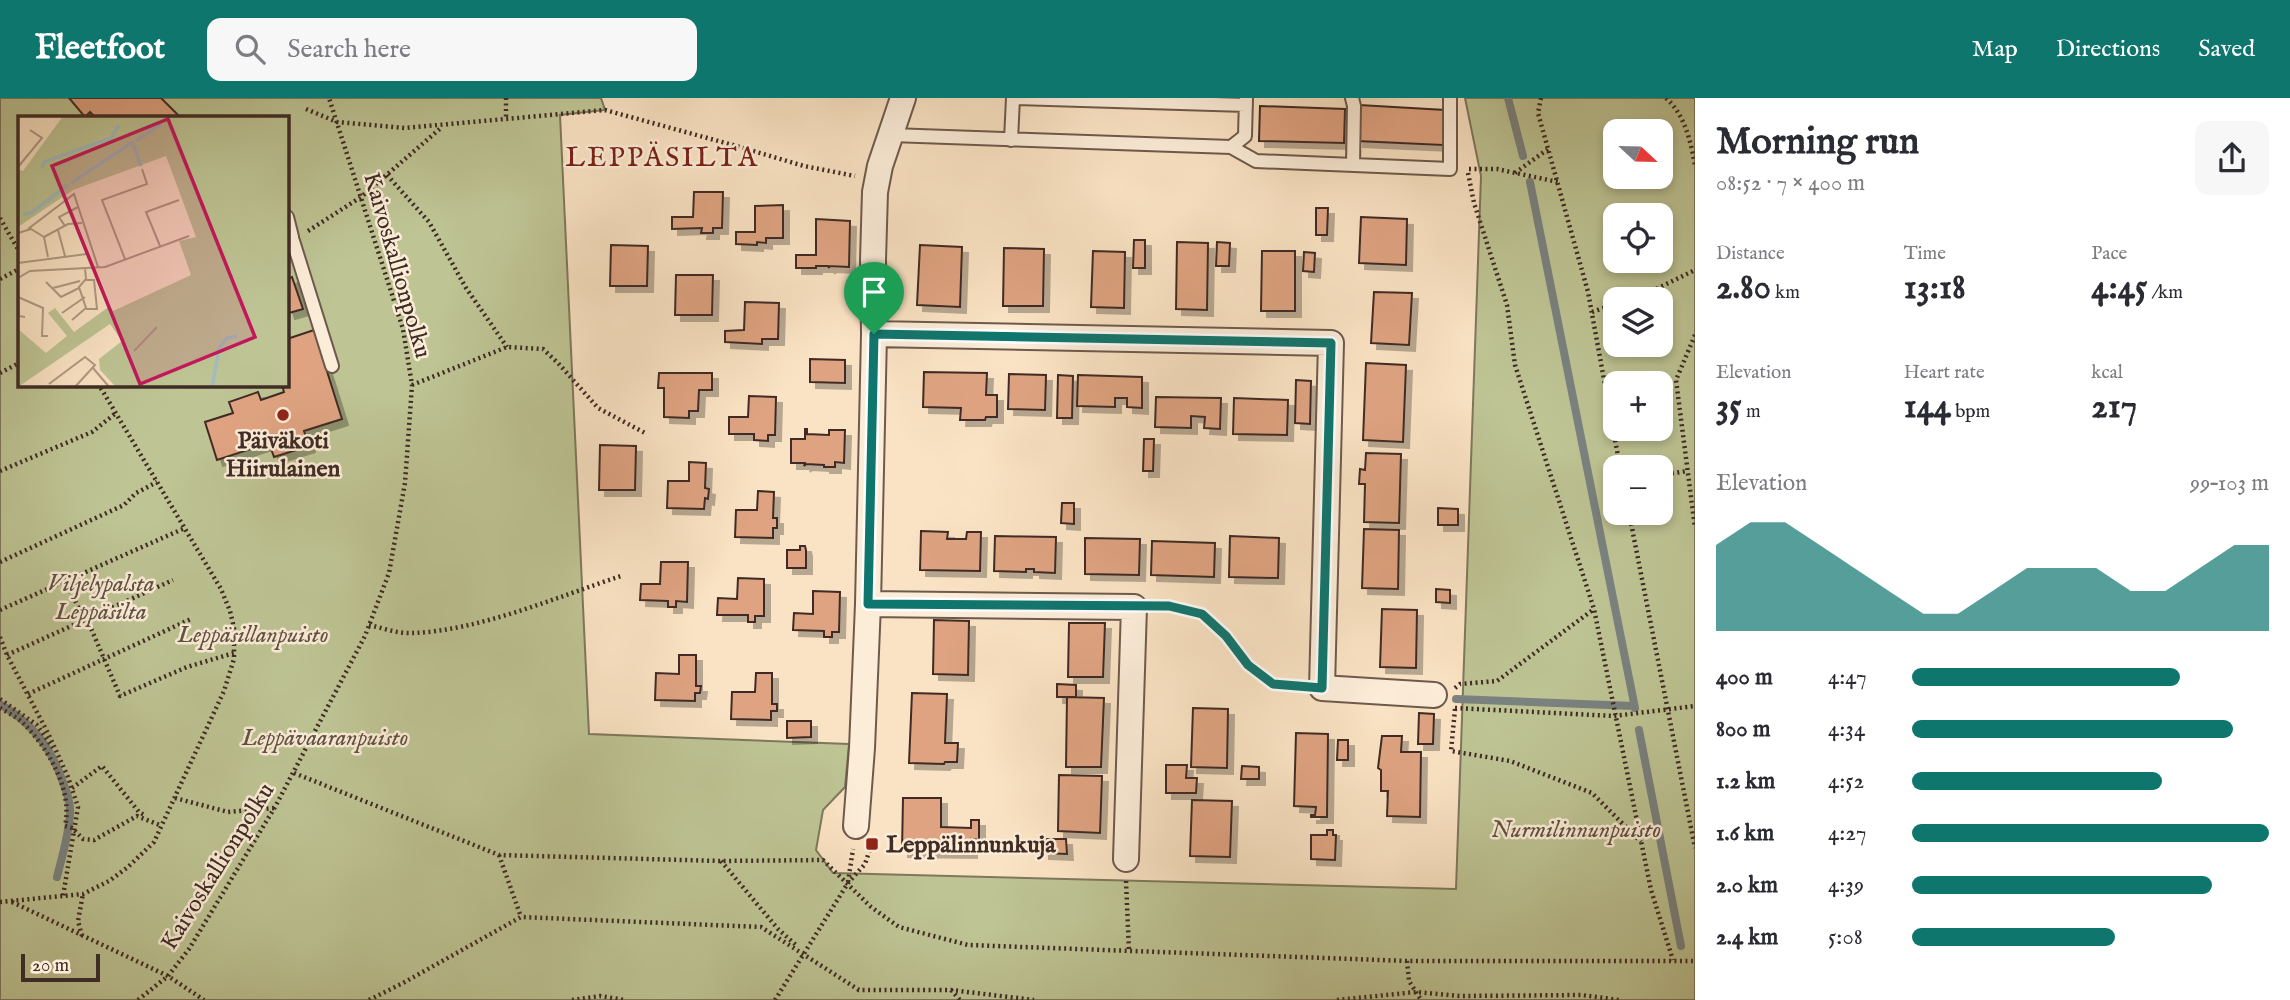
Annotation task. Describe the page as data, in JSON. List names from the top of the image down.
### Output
{
  "streets": {
    "path": ["Kaivoskallionpolku"]
  },
  "districts": ["LEPPÄSILTA"],
  "parks": [
    "Viljelypalsta Leppäsilta",
    "Leppäsillanpuisto",
    "Leppävaaranpuisto",
    "Nurmilinnunpuisto"
  ],
  "places": {
    "other": ["Päiväkoti Hiirulainen"],
    "transit": ["Leppälinnunkuja"]
  },
  "scale_bar": "20 m",
  "north": "right",
  "page": {
    "header": "Fleetfoot",
    "search": "Search here",
    "nav": ["Map", "Directions", "Saved"],
    "heading": ["Morning run", "08:52 · 7 × 400 m"],
    "map_buttons": ["+", "−"],
    "stats": [
      ["Distance", "2.80 km"],
      ["Time", "13:18"],
      ["Pace", "4:45 /km"],
      ["Elevation", "35 m"],
      ["Heart rate", "144 bpm"],
      ["kcal", "217"]
    ],
    "chart": ["Elevation", "99–103 m"],
    "list": [
      {
        "name": "400 m",
        "note": "4:47"
      },
      {
        "name": "800 m",
        "note": "4:34"
      },
      {
        "name": "1.2 km",
        "note": "4:52"
      },
      {
        "name": "1.6 km",
        "note": "4:27"
      },
      {
        "name": "2.0 km",
        "note": "4:39"
      },
      {
        "name": "2.4 km",
        "note": "5:08"
      }
    ],
    "scale": "20 m"
  }
}
